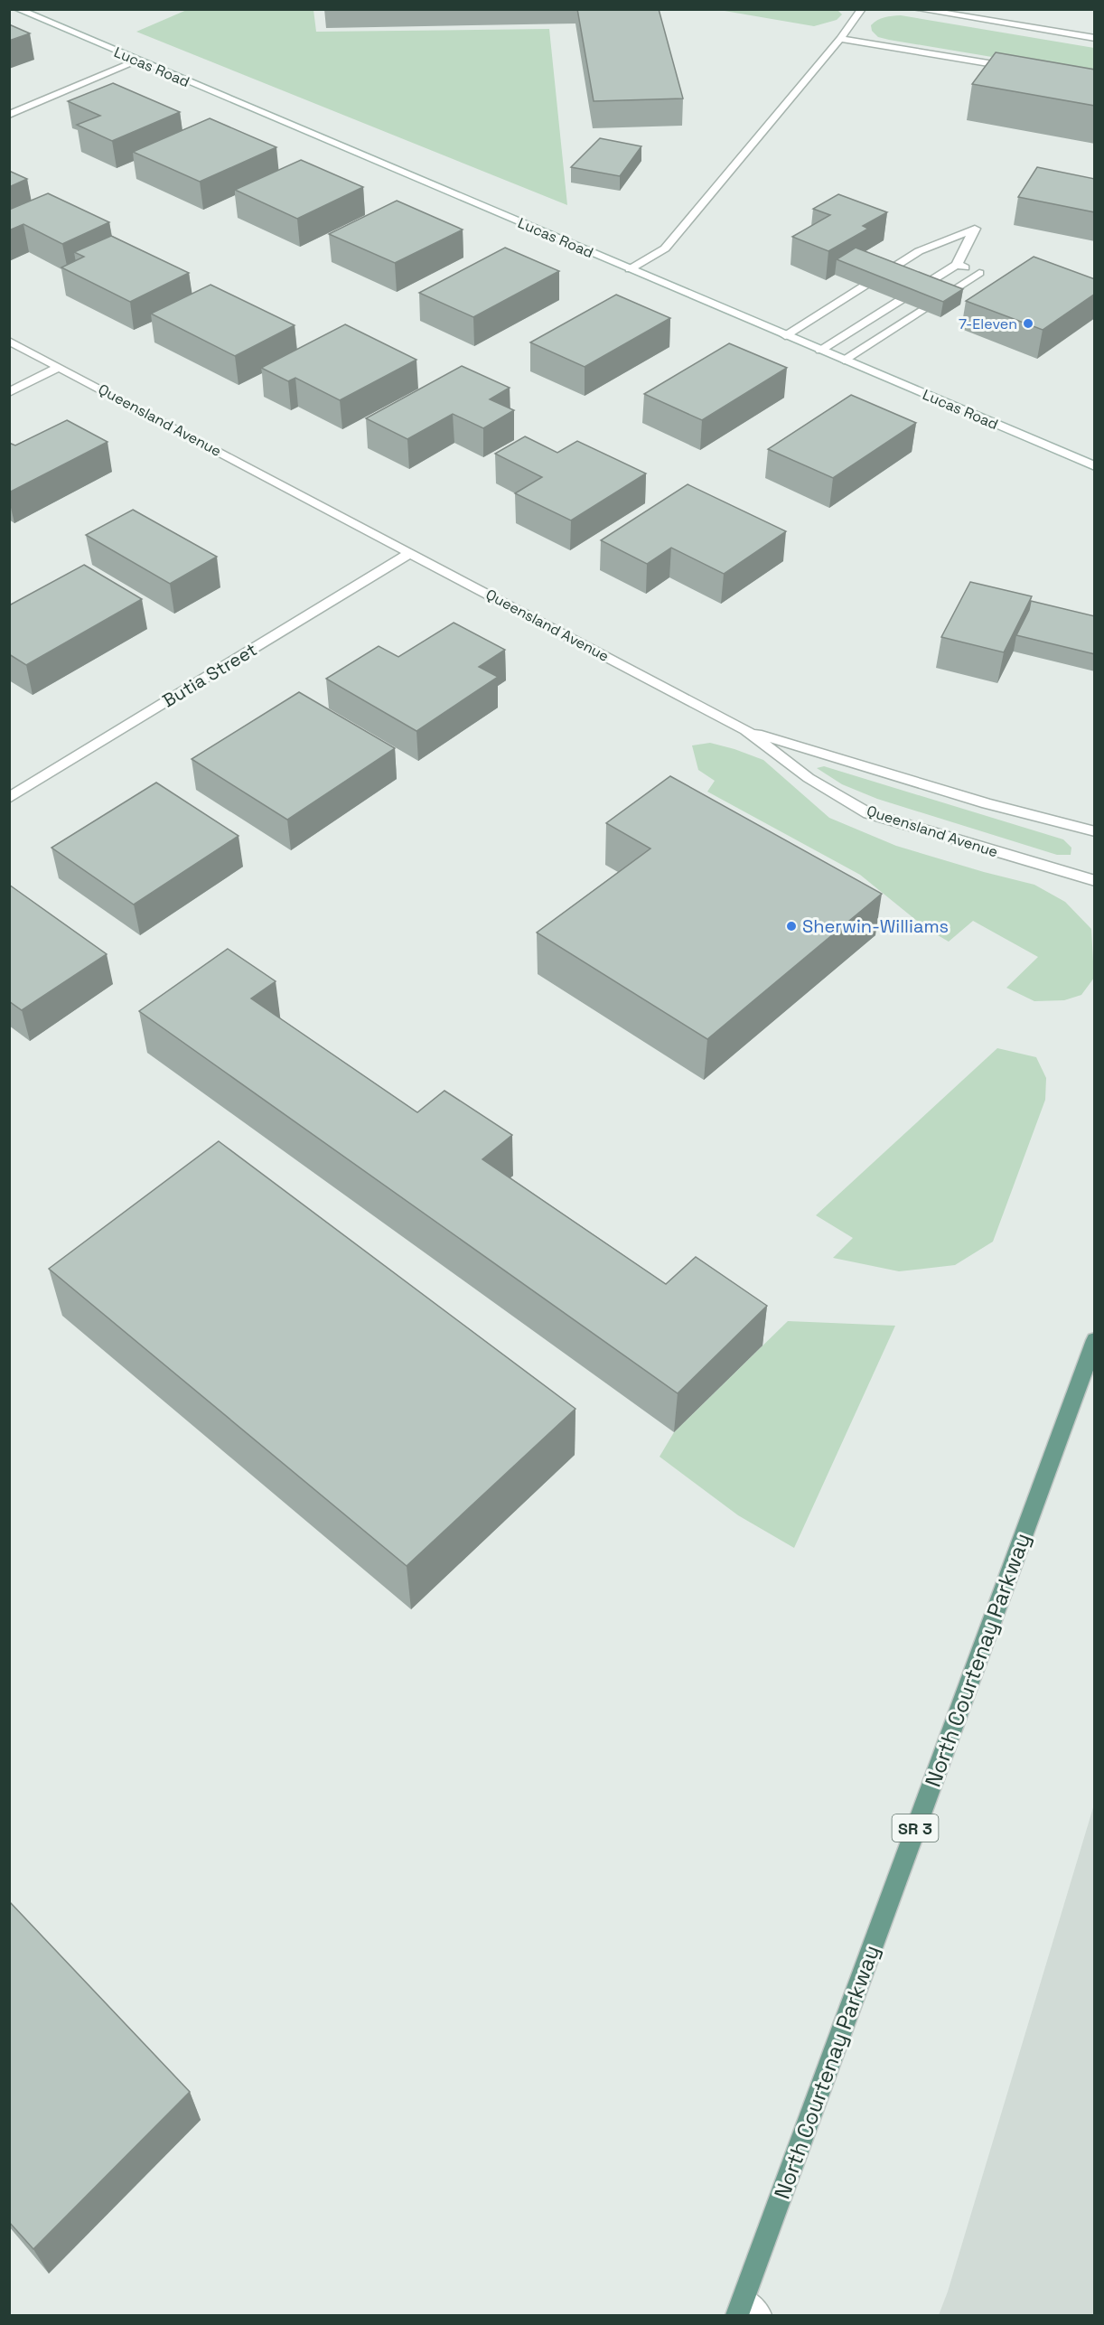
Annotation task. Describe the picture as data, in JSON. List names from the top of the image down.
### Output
{
  "streets": {
    "main road": ["North Courtenay Parkway", "SR 3"],
    "street": ["Lucas Road", "Queensland Avenue", "Butia Street"]
  },
  "crossings": [
    ["Queensland Avenue", "Butia Street"]
  ],
  "places": ["7-Eleven", "Sherwin-Williams"]
}
